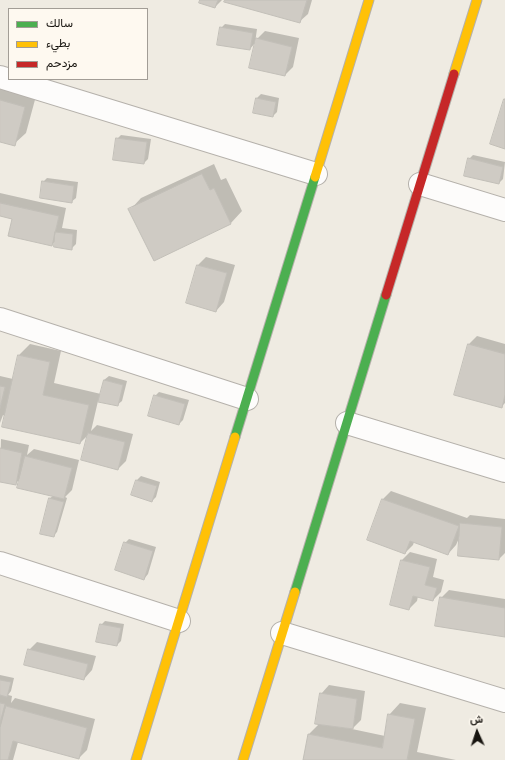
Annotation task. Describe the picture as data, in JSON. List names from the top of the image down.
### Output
{
  "legend": ["سالك", "بطيء", "مزدحم"],
  "north": "top"
}
